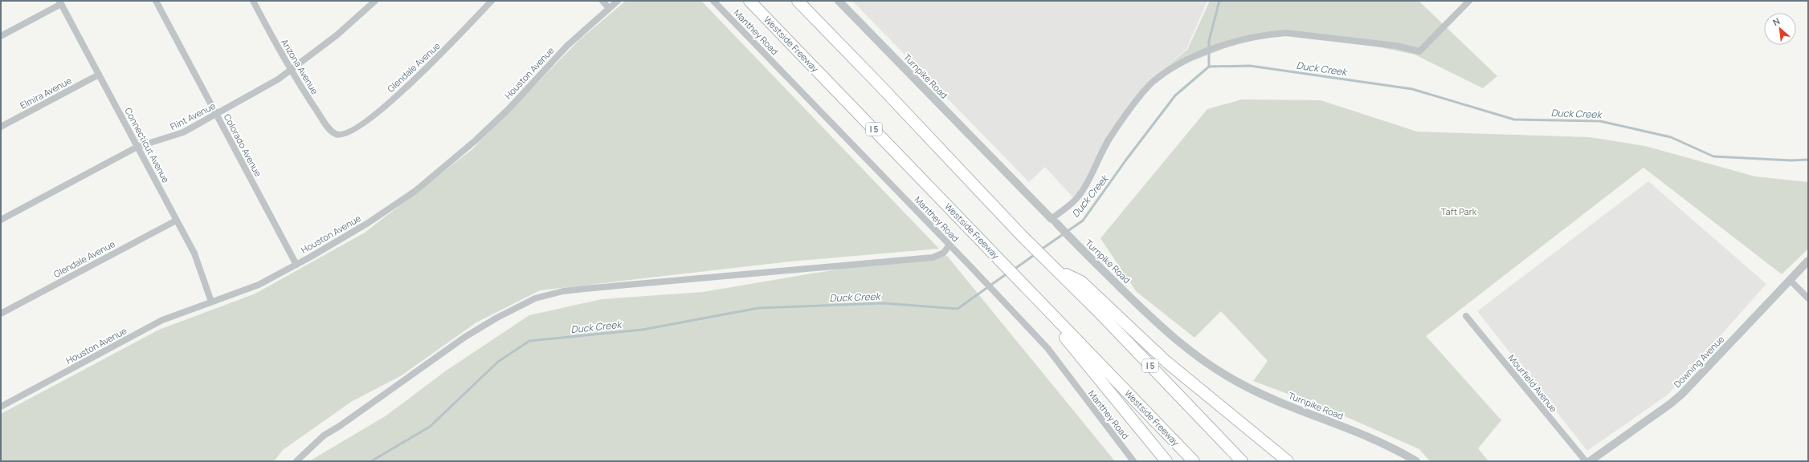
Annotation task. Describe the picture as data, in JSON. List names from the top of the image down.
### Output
{
  "streets": {
    "highway": ["Westside Freeway", "I 5"],
    "street": [
      "Manthey Road",
      "Arizona Avenue",
      "Glendale Avenue",
      "Houston Avenue",
      "Turnpike Road",
      "Elmira Avenue",
      "Flint Avenue",
      "Connecticut Avenue",
      "Colorado Avenue",
      "Downing Avenue",
      "Mourfield Avenue"
    ]
  },
  "crossings": [
    ["Arizona Avenue", "Glendale Avenue"],
    ["Arizona Avenue", "Flint Avenue"],
    ["Glendale Avenue", "Connecticut Avenue"],
    ["Houston Avenue", "Connecticut Avenue"],
    ["Houston Avenue", "Colorado Avenue"],
    ["Elmira Avenue", "Connecticut Avenue"],
    ["Flint Avenue", "Connecticut Avenue"],
    ["Flint Avenue", "Colorado Avenue"]
  ],
  "water": ["Duck Creek"],
  "parks": ["Taft Park"],
  "north": "top left"
}
